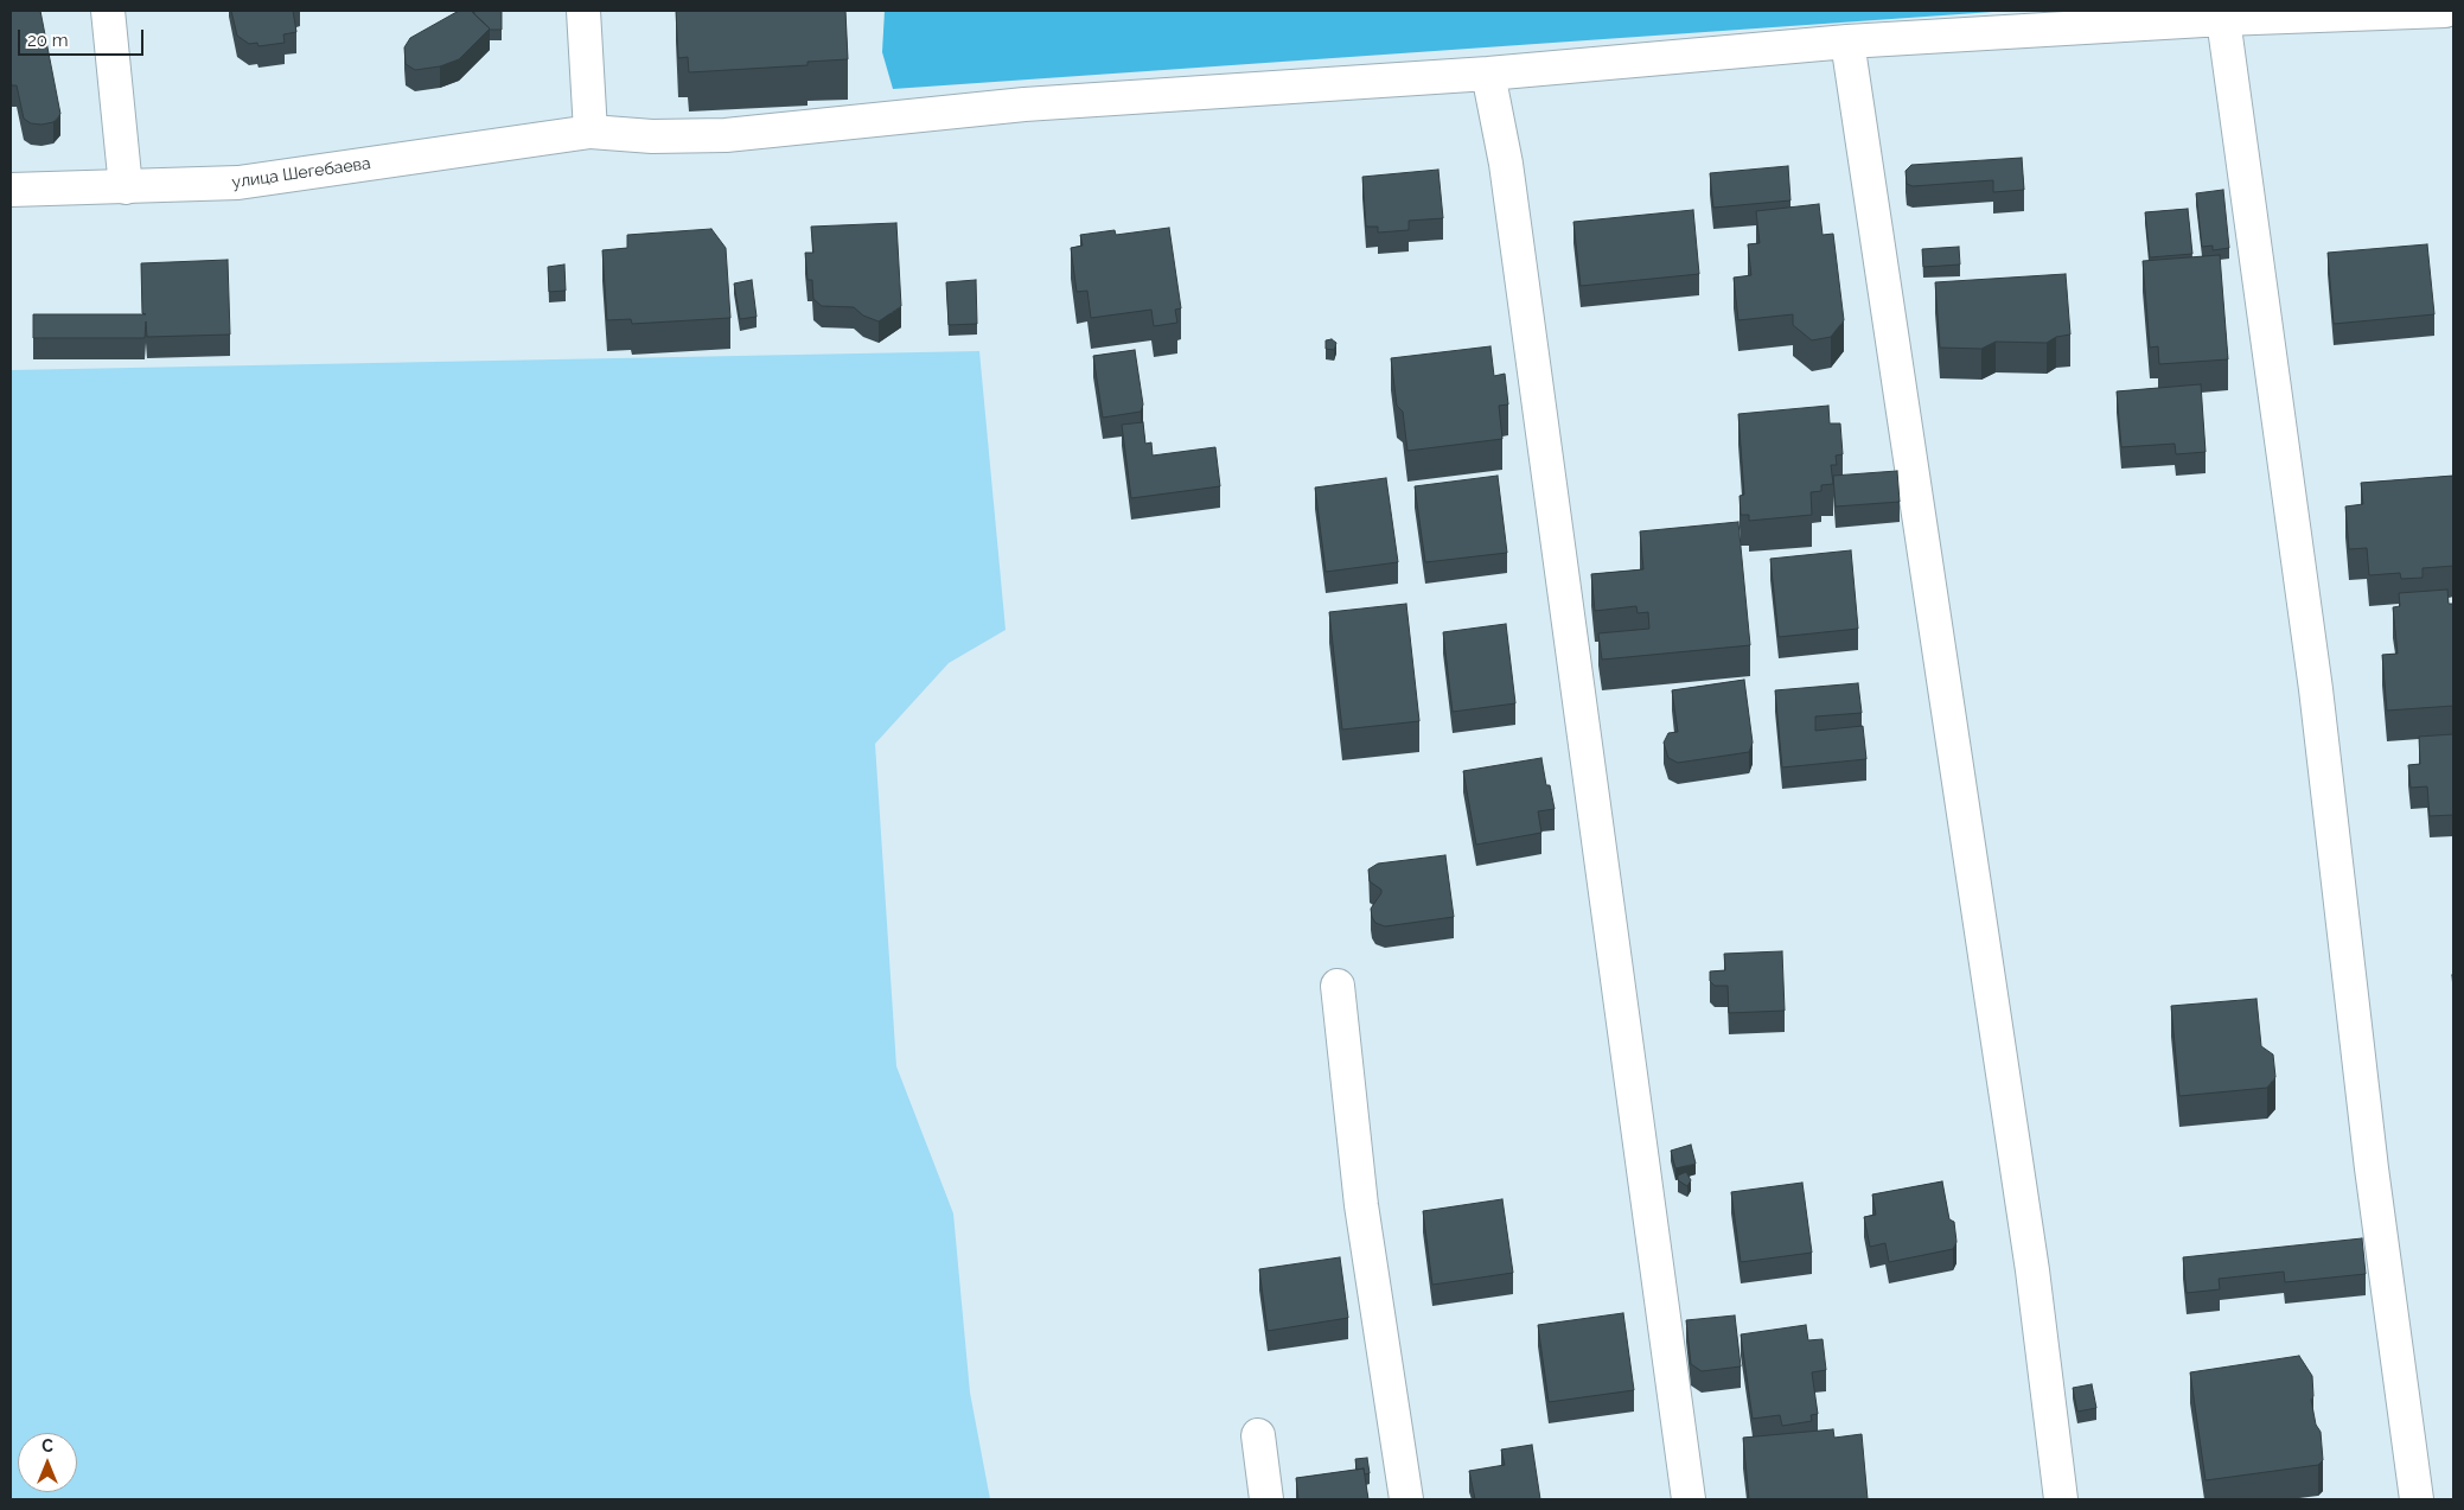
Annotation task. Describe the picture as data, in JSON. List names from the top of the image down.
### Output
{
  "streets": {
    "street": ["улица Шегебаева"]
  },
  "scale_bar": "20 m",
  "north": "top"
}
